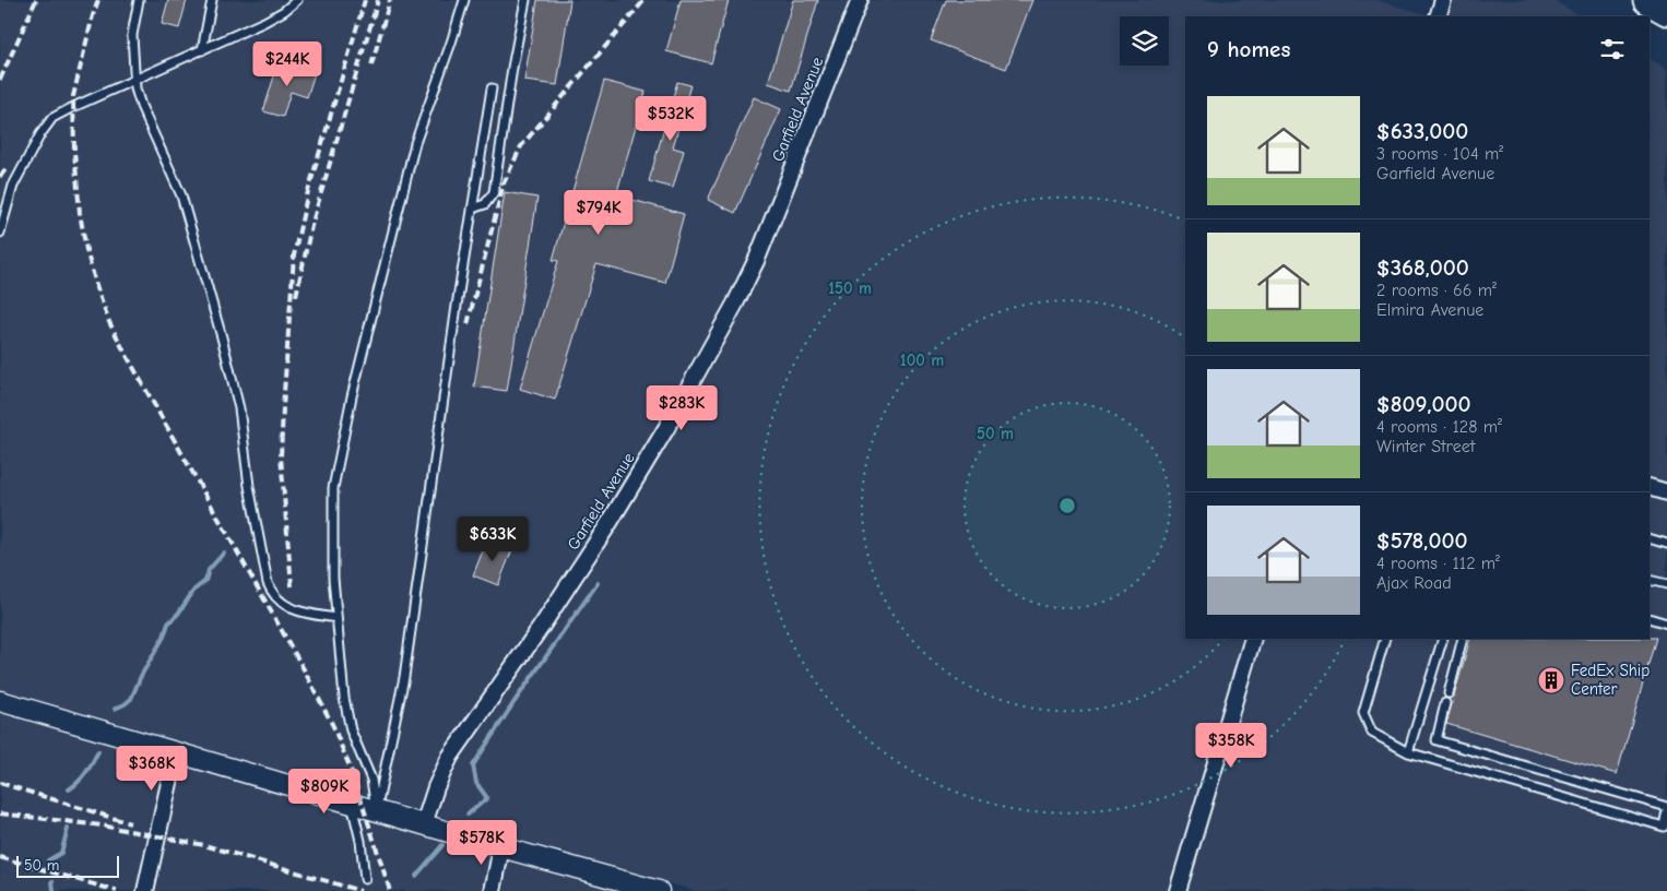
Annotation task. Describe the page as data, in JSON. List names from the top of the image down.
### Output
{
  "streets": {
    "street": ["Garfield Avenue"]
  },
  "places": {
    "building": ["FedEx Ship Center"]
  },
  "scale_bar": "50 m",
  "page": {
    "heading": "9 homes",
    "price": [
      "$244K",
      "$532K",
      "$794K",
      "$283K",
      "$633K",
      "$358K",
      "$368K",
      "$809K",
      "$578K"
    ],
    "list": [
      {
        "name": "$633,000",
        "note": "3 rooms · 104 m² · Garfield Avenue"
      },
      {
        "name": "$368,000",
        "note": "2 rooms · 66 m² · Elmira Avenue"
      },
      {
        "name": "$809,000",
        "note": "4 rooms · 128 m² · Winter Street"
      },
      {
        "name": "$578,000",
        "note": "4 rooms · 112 m² · Ajax Road"
      }
    ],
    "scale": "50 m"
  },
  "rings": ["150 m", "100 m", "50 m"]
}
